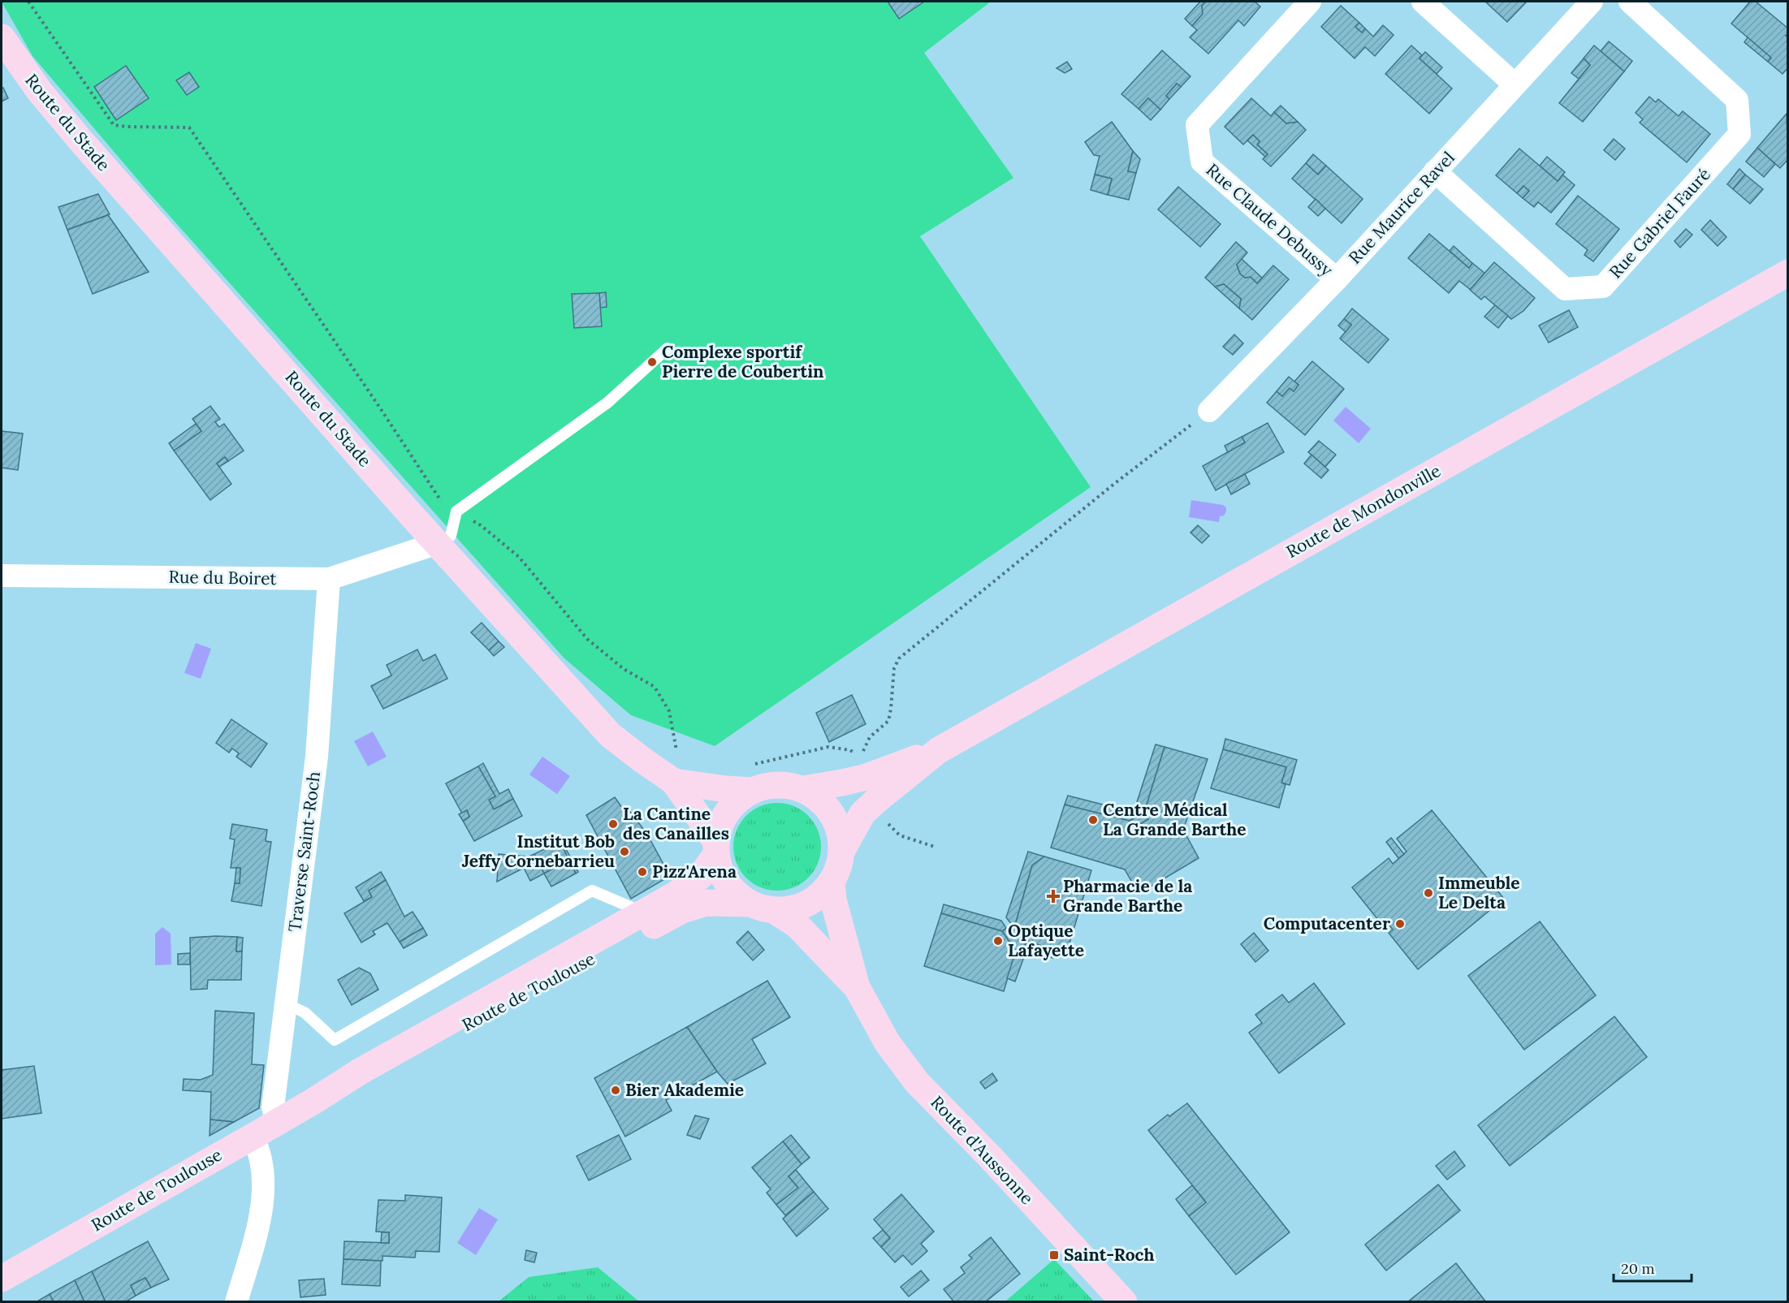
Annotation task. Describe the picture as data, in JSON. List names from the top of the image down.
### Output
{
  "streets": {
    "main road": [
      "Route du Stade",
      "Route de Mondonville",
      "Route de Toulouse",
      "Route d'Aussonne"
    ],
    "street": [
      "Rue Maurice Ravel",
      "Rue Claude Debussy",
      "Rue Gabriel Fauré",
      "Rue du Boiret",
      "Traverse Saint-Roch"
    ]
  },
  "crossings": [
    ["Route du Stade", "Route de Mondonville"],
    ["Route du Stade", "Rue du Boiret"],
    ["Route du Stade", "Route de Toulouse"],
    ["Route du Stade", "Route d'Aussonne"],
    ["Rue Maurice Ravel", "Rue Claude Debussy"],
    ["Rue Maurice Ravel", "Rue Gabriel Fauré"],
    ["Route de Mondonville", "Route de Toulouse"],
    ["Route de Mondonville", "Route d'Aussonne"],
    ["Rue du Boiret", "Traverse Saint-Roch"],
    ["Traverse Saint-Roch", "Route de Toulouse"],
    ["Route de Toulouse", "Route d'Aussonne"]
  ],
  "places": {
    "other": [
      "Complexe sportif Pierre de Coubertin",
      "Centre Médical La Grande Barthe",
      "La Cantine des Canailles",
      "Institut Bob Jeffy Cornebarrieu",
      "Pizz'Arena",
      "Immeuble Le Delta",
      "Computacenter",
      "Optique Lafayette",
      "Bier Akademie"
    ],
    "health": ["Pharmacie de la Grande Barthe"],
    "transit": ["Saint-Roch"]
  },
  "scale_bar": "20 m"
}
